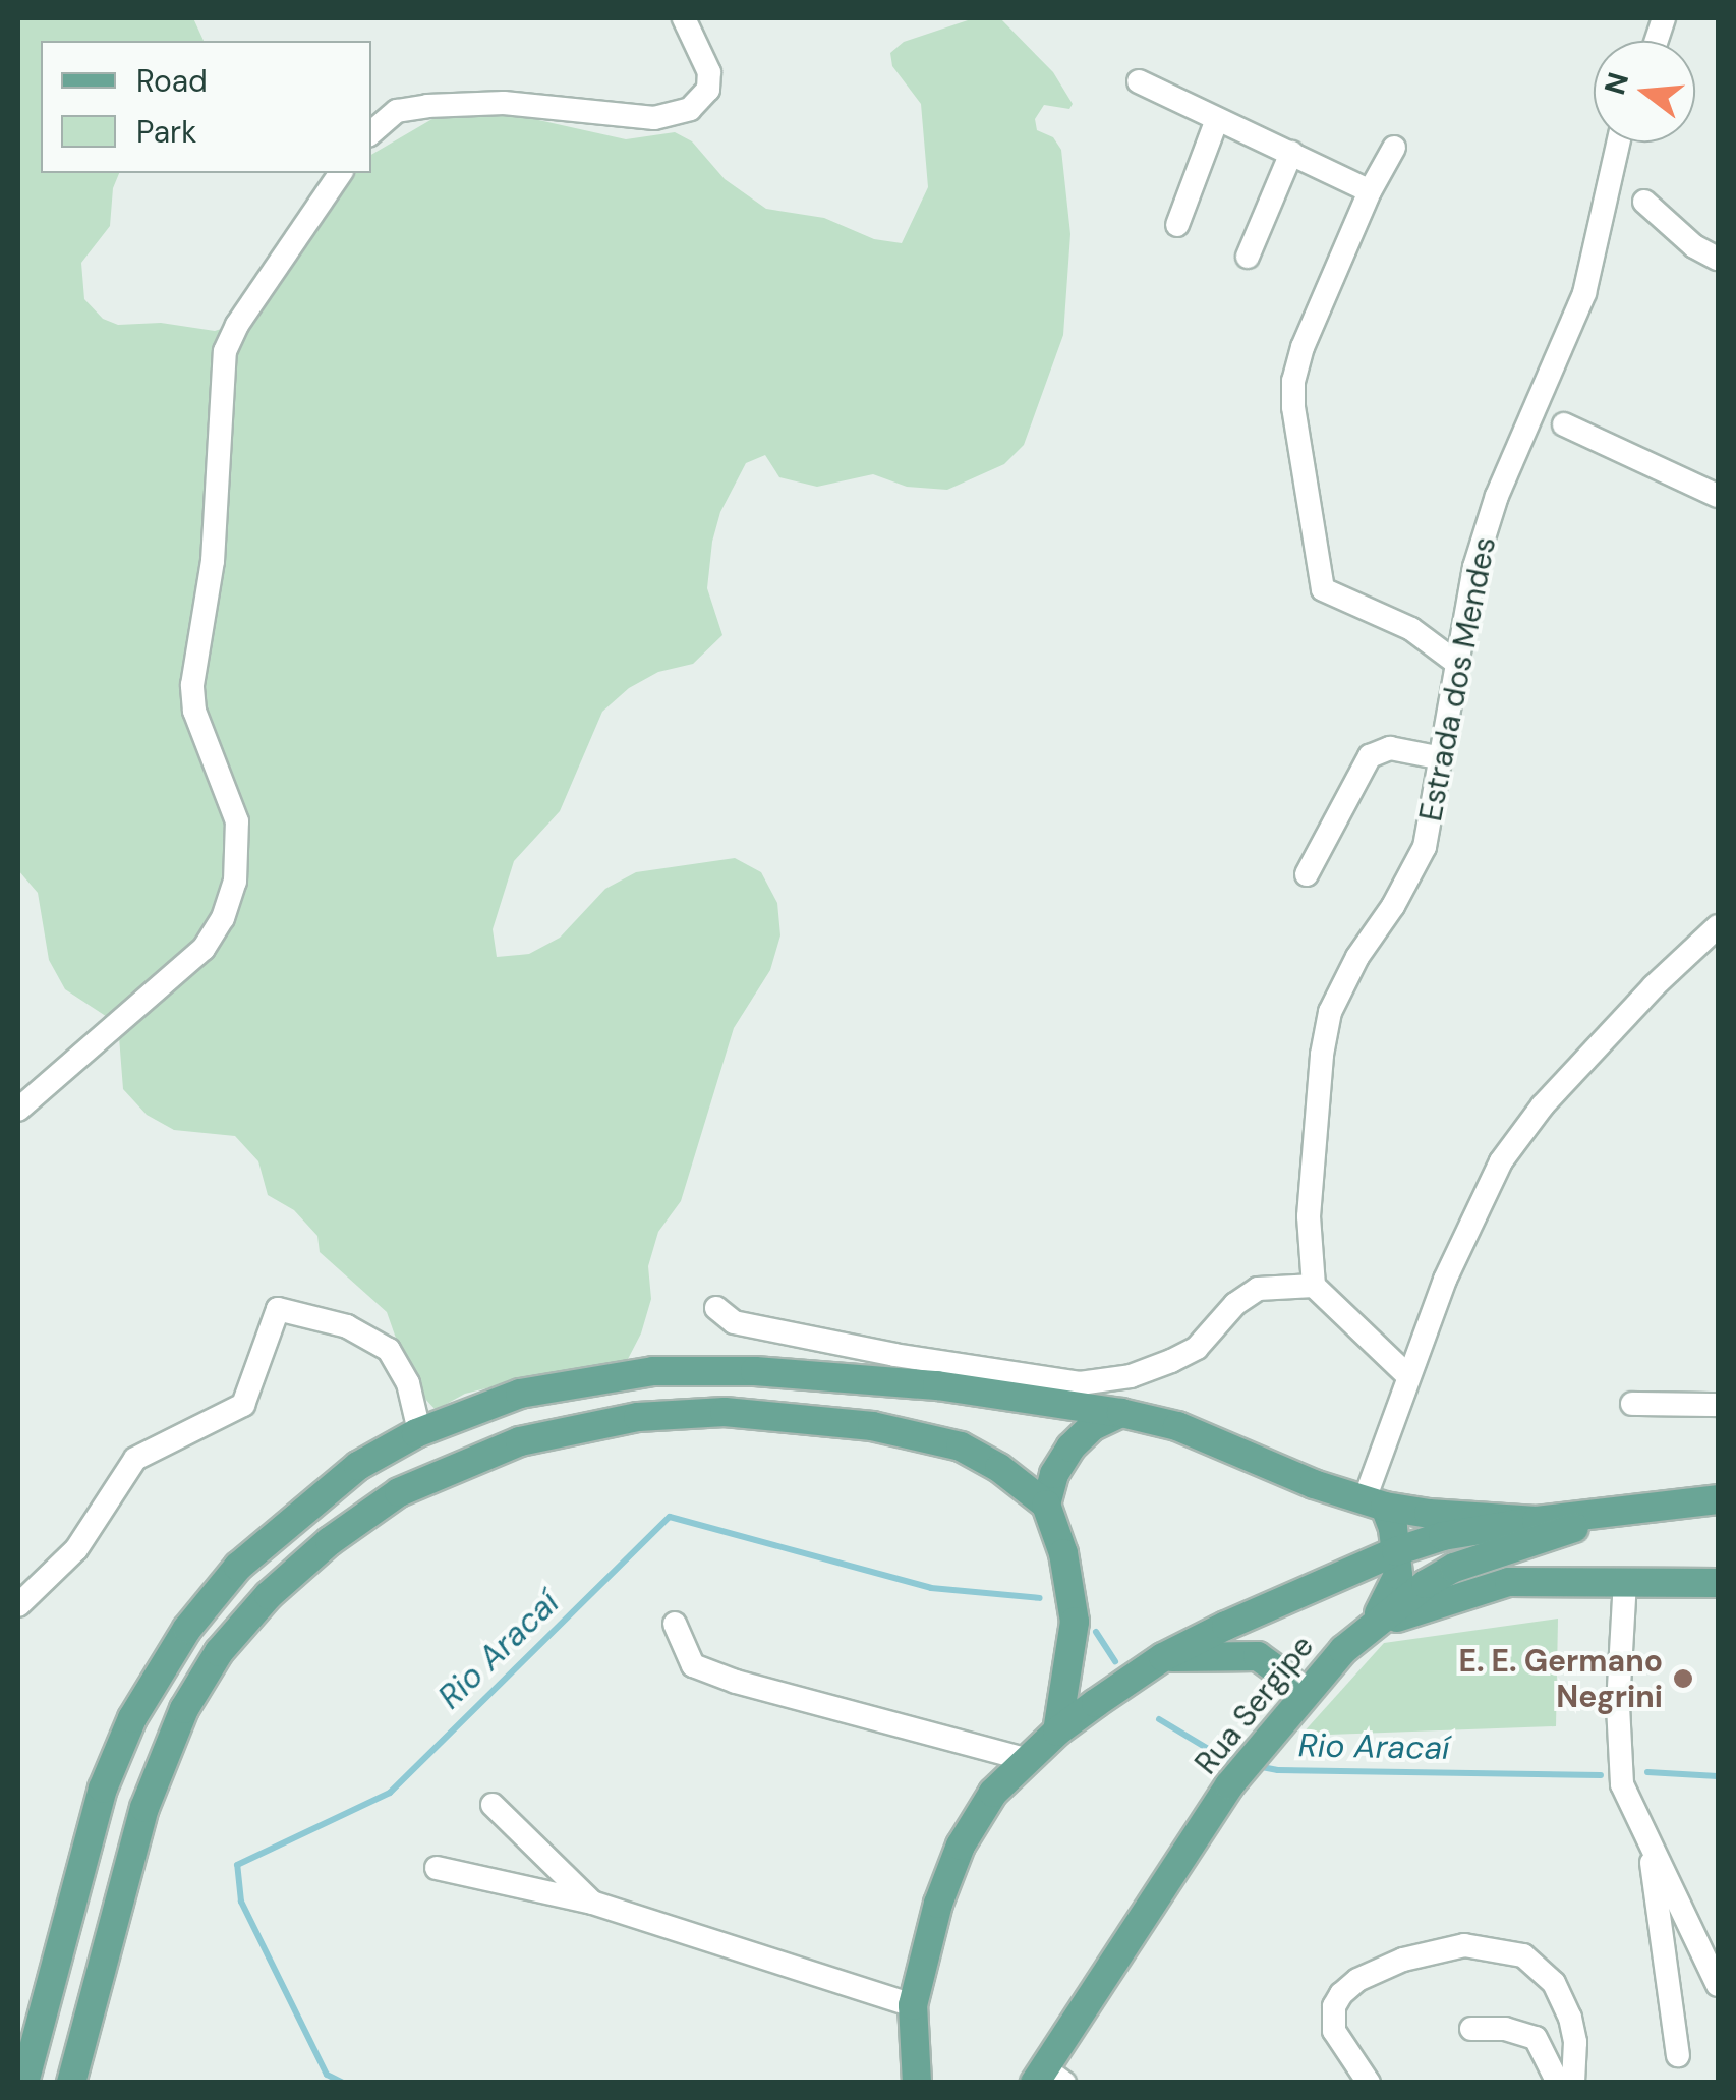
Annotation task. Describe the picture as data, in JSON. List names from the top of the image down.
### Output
{
  "streets": {
    "main road": ["Rua Sergipe"],
    "street": ["Estrada dos Mendes"]
  },
  "water": ["Rio Aracaí"],
  "places": ["E. E. Germano Negrini"],
  "legend": ["Road", "Park"],
  "north": "left"
}
